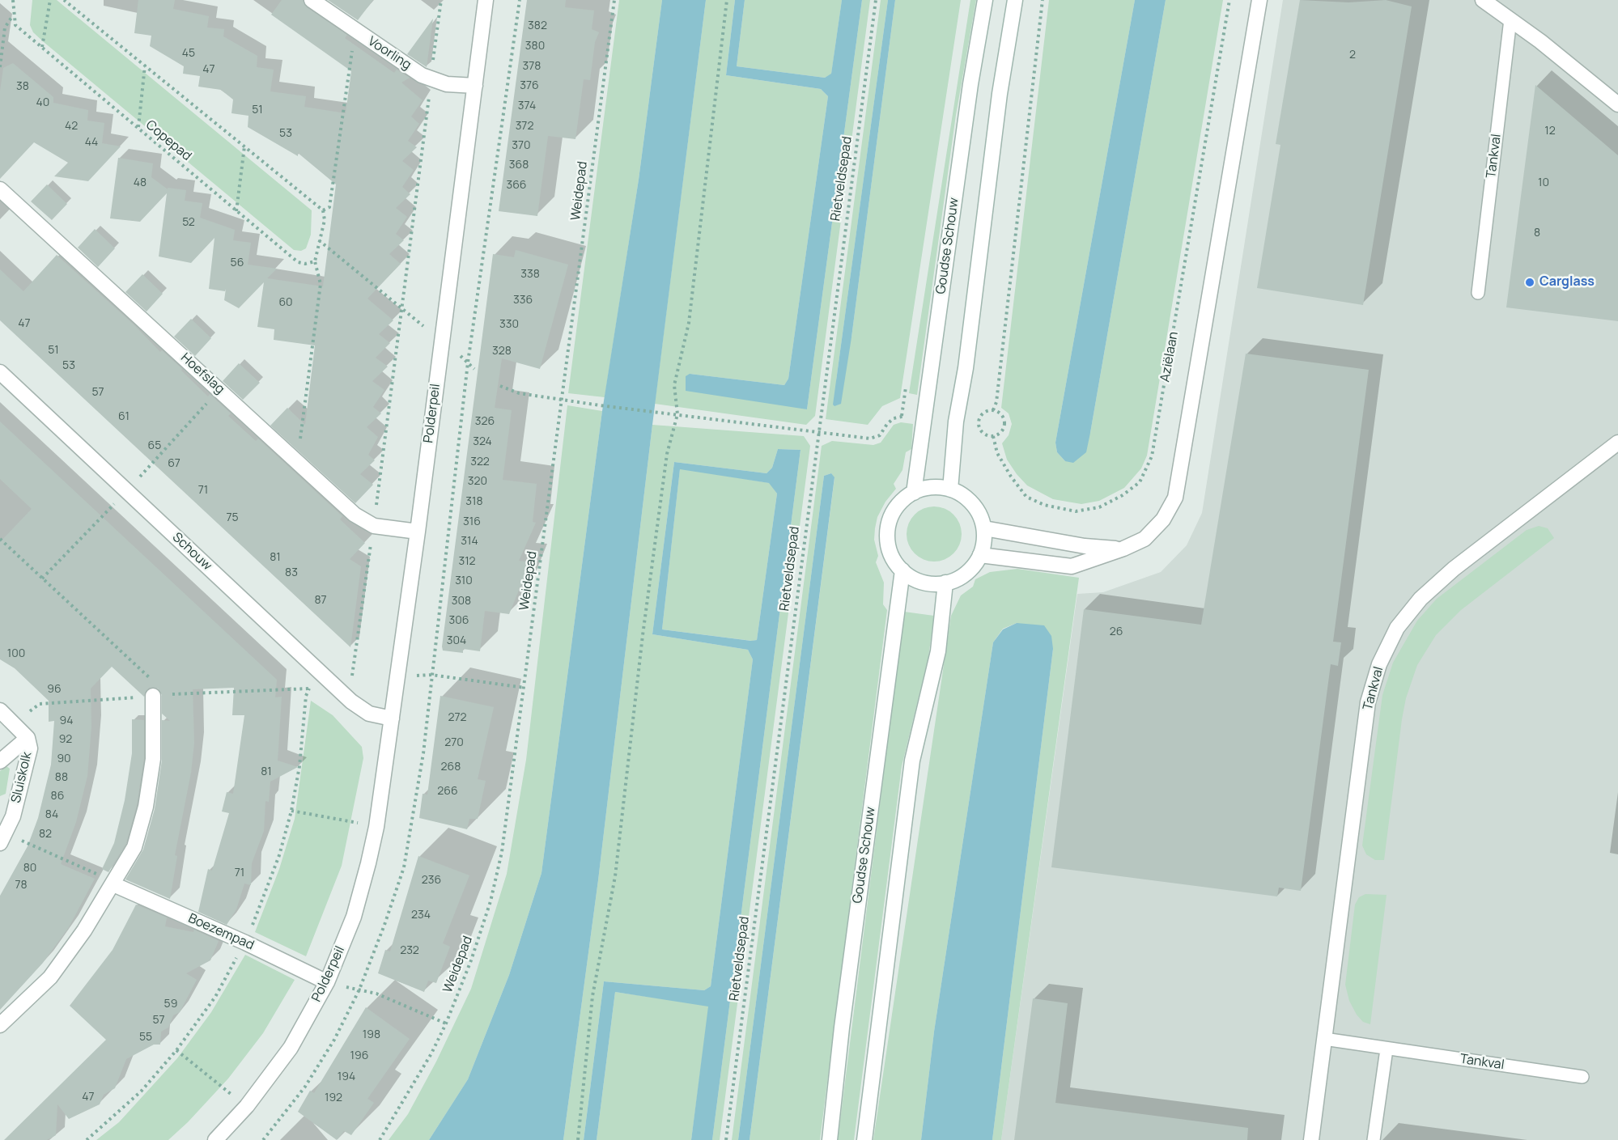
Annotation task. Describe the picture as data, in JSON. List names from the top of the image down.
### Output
{
  "streets": {
    "street": [
      "Voorling",
      "Tankval",
      "Goudse Schouw",
      "Hoefslag",
      "Polderpeil",
      "Schouw",
      "Sluiskolk",
      "Boezempad"
    ],
    "path": [
      "Copepad",
      "Rietveldsepad",
      "Weidepad",
      "Aziëlaan"
    ]
  },
  "crossings": [
    ["Voorling", "Polderpeil"],
    ["Hoefslag", "Polderpeil"],
    ["Polderpeil", "Schouw"],
    ["Polderpeil", "Boezempad"]
  ],
  "places": ["Carglass"],
  "house_numbers": [
    "382",
    "380",
    "45",
    "2",
    "378",
    "47",
    "376",
    "38",
    "40",
    "374",
    "51",
    "42",
    "372",
    "12",
    "53",
    "44",
    "370",
    "368",
    "48",
    "10",
    "366",
    "52",
    "8",
    "56",
    "338",
    "336",
    "60",
    "47",
    "330",
    "51",
    "328",
    "53",
    "57",
    "61",
    "326",
    "324",
    "65",
    "322",
    "67",
    "320",
    "71",
    "318",
    "75",
    "316",
    "314",
    "81",
    "312",
    "83",
    "310",
    "87",
    "308",
    "306",
    "26",
    "304",
    "100",
    "96",
    "272",
    "94",
    "92",
    "270",
    "90",
    "268",
    "81",
    "88",
    "266",
    "86",
    "84",
    "82",
    "80",
    "71",
    "236",
    "78",
    "234",
    "232",
    "59",
    "57",
    "198",
    "55",
    "196",
    "194",
    "47",
    "192"
  ]
}
